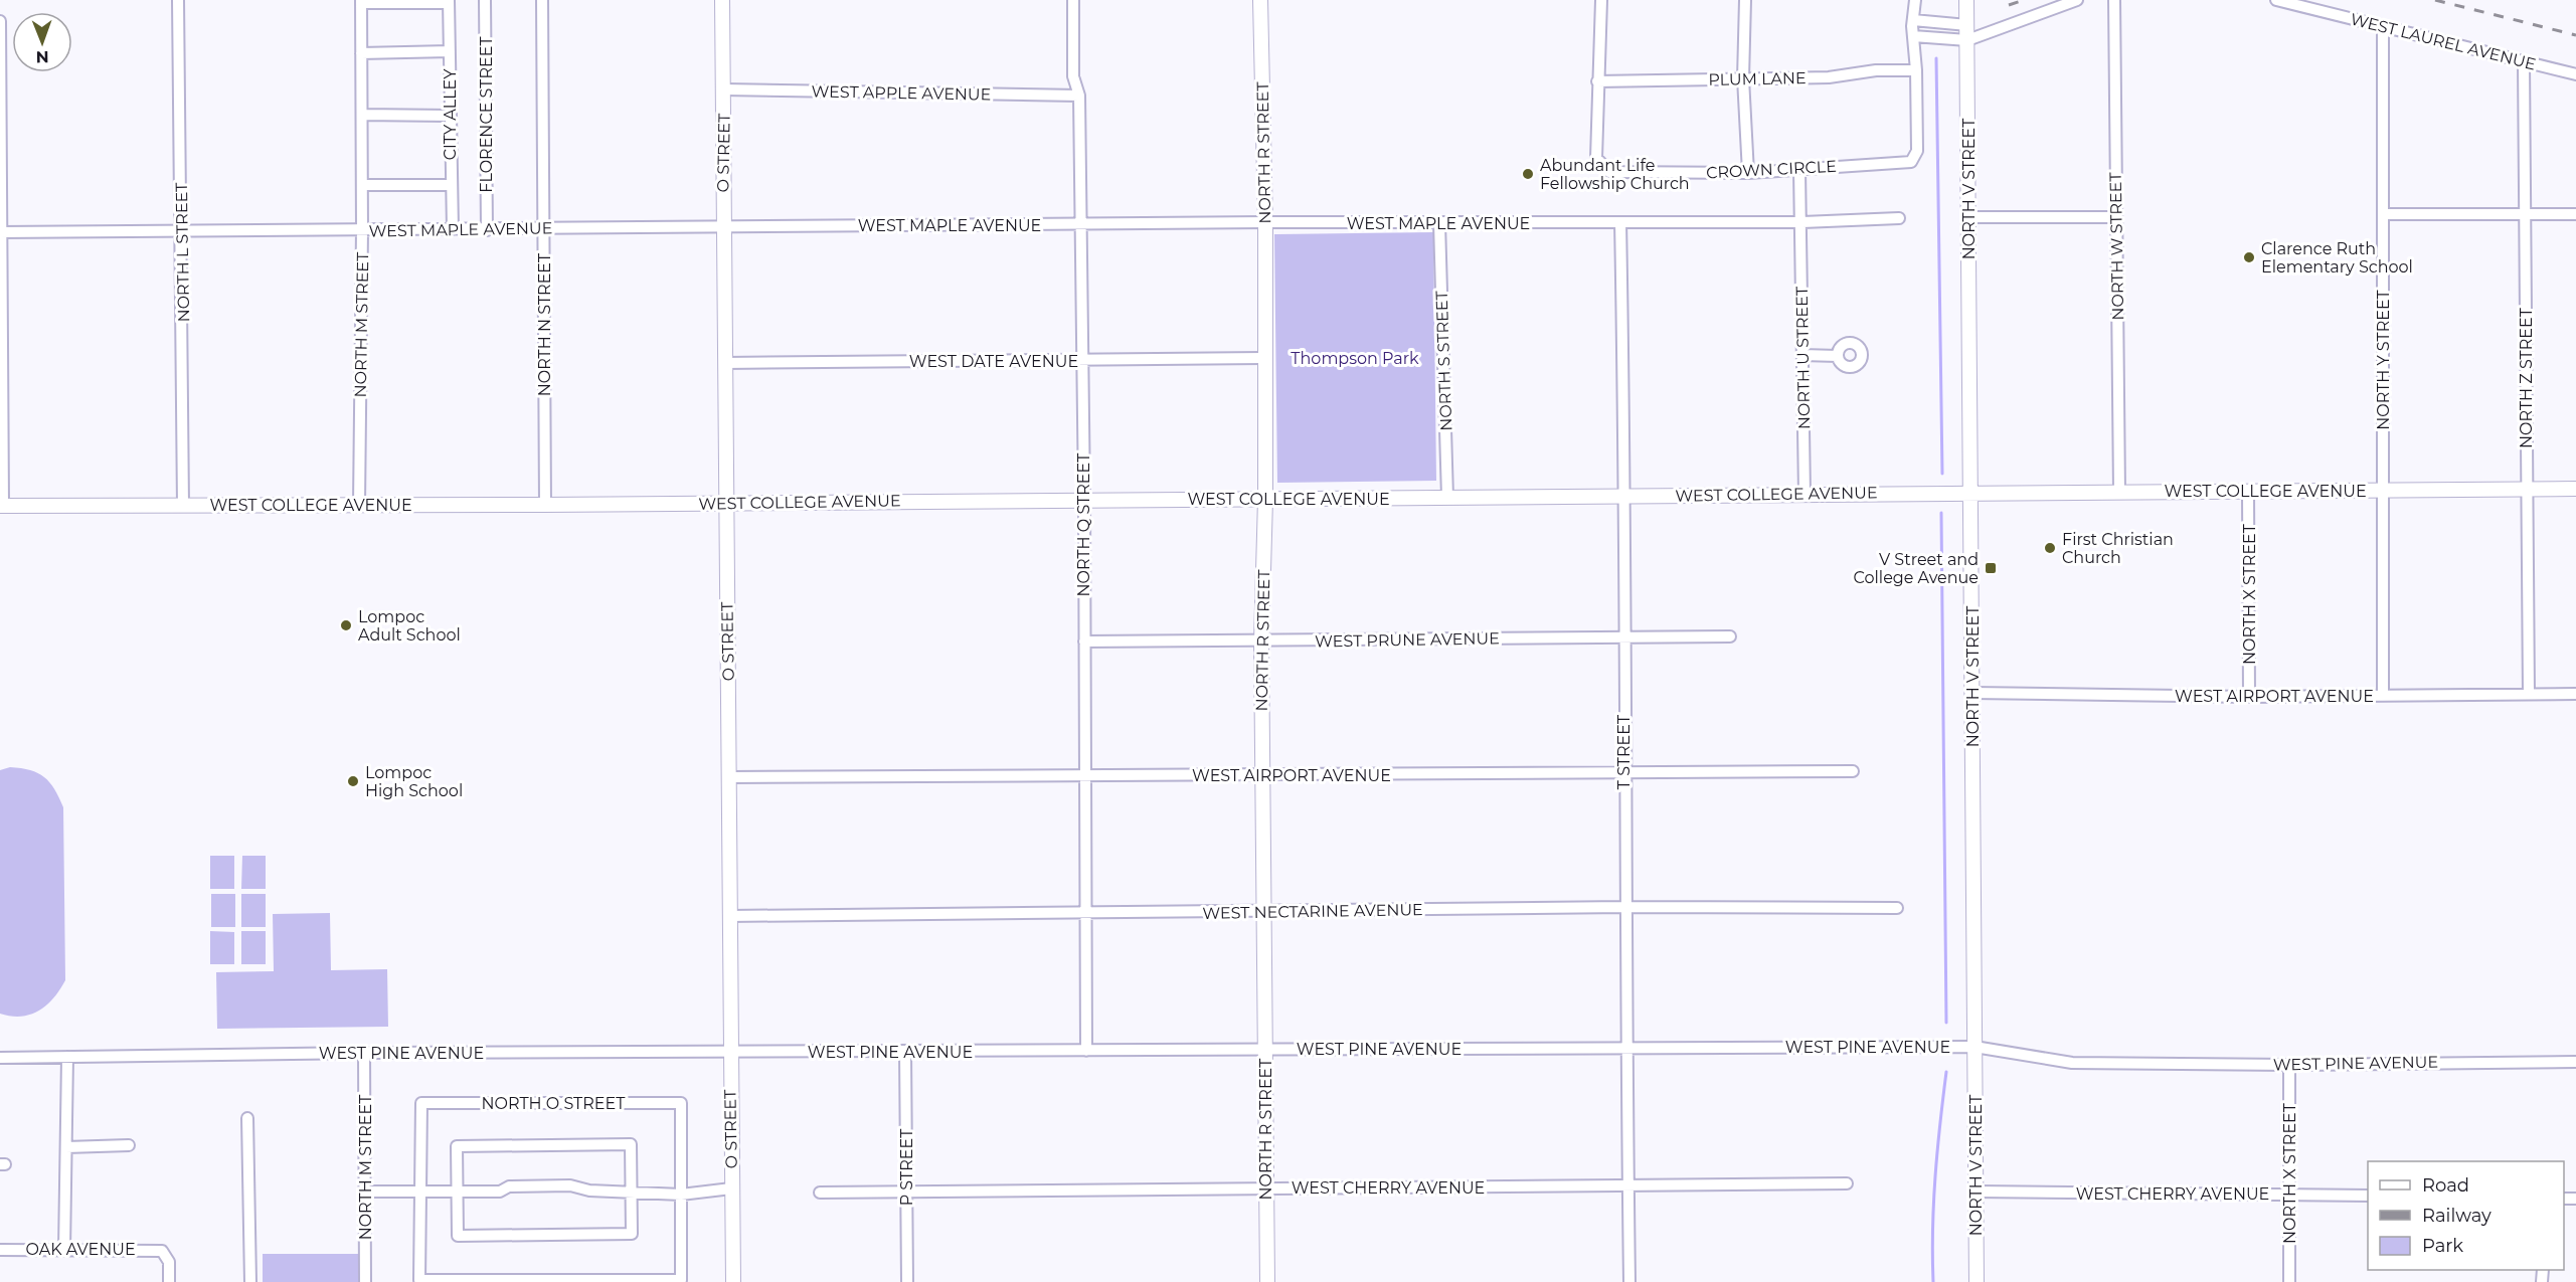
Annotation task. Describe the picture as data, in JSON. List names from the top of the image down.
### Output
{
  "streets": {
    "street": [
      "WEST LAUREL AVENUE",
      "PLUM LANE",
      "WEST APPLE AVENUE",
      "CITY ALLEY",
      "FLORENCE STREET",
      "O STREET",
      "NORTH R STREET",
      "CROWN CIRCLE",
      "NORTH V STREET",
      "WEST MAPLE AVENUE",
      "NORTH W STREET",
      "NORTH L STREET",
      "NORTH M STREET",
      "NORTH N STREET",
      "NORTH U STREET",
      "NORTH Y STREET",
      "WEST DATE AVENUE",
      "NORTH S STREET",
      "NORTH Z STREET",
      "WEST COLLEGE AVENUE",
      "NORTH Q STREET",
      "NORTH X STREET",
      "WEST PRUNE AVENUE",
      "WEST AIRPORT AVENUE",
      "T STREET",
      "WEST NECTARINE AVENUE",
      "WEST PINE AVENUE",
      "NORTH O STREET",
      "P STREET",
      "WEST CHERRY AVENUE",
      "OAK AVENUE"
    ]
  },
  "crossings": [
    ["WEST LAUREL AVENUE", "NORTH Y STREET"],
    ["WEST LAUREL AVENUE", "NORTH Z STREET"],
    ["PLUM LANE", "CROWN CIRCLE"],
    ["WEST APPLE AVENUE", "O STREET"],
    ["WEST APPLE AVENUE", "NORTH Q STREET"],
    ["CITY ALLEY", "WEST MAPLE AVENUE"],
    ["FLORENCE STREET", "WEST MAPLE AVENUE"],
    ["O STREET", "WEST MAPLE AVENUE"],
    ["O STREET", "WEST DATE AVENUE"],
    ["O STREET", "WEST COLLEGE AVENUE"],
    ["O STREET", "WEST AIRPORT AVENUE"],
    ["O STREET", "WEST NECTARINE AVENUE"],
    ["O STREET", "WEST PINE AVENUE"],
    ["NORTH R STREET", "WEST MAPLE AVENUE"],
    ["NORTH R STREET", "WEST DATE AVENUE"],
    ["NORTH R STREET", "WEST COLLEGE AVENUE"],
    ["NORTH R STREET", "WEST PRUNE AVENUE"],
    ["NORTH R STREET", "WEST AIRPORT AVENUE"],
    ["NORTH R STREET", "WEST NECTARINE AVENUE"],
    ["NORTH R STREET", "WEST PINE AVENUE"],
    ["NORTH R STREET", "WEST CHERRY AVENUE"],
    ["CROWN CIRCLE", "NORTH U STREET"],
    ["NORTH V STREET", "WEST COLLEGE AVENUE"],
    ["NORTH V STREET", "WEST AIRPORT AVENUE"],
    ["NORTH V STREET", "WEST PINE AVENUE"],
    ["NORTH V STREET", "WEST CHERRY AVENUE"],
    ["WEST MAPLE AVENUE", "NORTH L STREET"],
    ["WEST MAPLE AVENUE", "NORTH M STREET"],
    ["WEST MAPLE AVENUE", "NORTH N STREET"],
    ["WEST MAPLE AVENUE", "NORTH U STREET"],
    ["WEST MAPLE AVENUE", "NORTH S STREET"],
    ["WEST MAPLE AVENUE", "NORTH Q STREET"],
    ["WEST MAPLE AVENUE", "T STREET"],
    ["NORTH W STREET", "WEST COLLEGE AVENUE"],
    ["NORTH L STREET", "WEST COLLEGE AVENUE"],
    ["NORTH M STREET", "WEST COLLEGE AVENUE"],
    ["NORTH M STREET", "WEST PINE AVENUE"],
    ["NORTH N STREET", "WEST COLLEGE AVENUE"],
    ["NORTH U STREET", "WEST COLLEGE AVENUE"],
    ["NORTH Y STREET", "WEST COLLEGE AVENUE"],
    ["NORTH Y STREET", "WEST AIRPORT AVENUE"],
    ["WEST DATE AVENUE", "NORTH Q STREET"],
    ["NORTH S STREET", "WEST COLLEGE AVENUE"],
    ["NORTH Z STREET", "WEST COLLEGE AVENUE"],
    ["NORTH Z STREET", "WEST AIRPORT AVENUE"],
    ["WEST COLLEGE AVENUE", "NORTH Q STREET"],
    ["WEST COLLEGE AVENUE", "NORTH X STREET"],
    ["WEST COLLEGE AVENUE", "T STREET"],
    ["NORTH Q STREET", "WEST PRUNE AVENUE"],
    ["NORTH Q STREET", "WEST AIRPORT AVENUE"],
    ["NORTH Q STREET", "WEST NECTARINE AVENUE"],
    ["NORTH Q STREET", "WEST PINE AVENUE"],
    ["NORTH X STREET", "WEST AIRPORT AVENUE"],
    ["NORTH X STREET", "WEST PINE AVENUE"],
    ["NORTH X STREET", "WEST CHERRY AVENUE"],
    ["WEST PRUNE AVENUE", "T STREET"],
    ["WEST AIRPORT AVENUE", "T STREET"],
    ["T STREET", "WEST NECTARINE AVENUE"],
    ["T STREET", "WEST PINE AVENUE"],
    ["T STREET", "WEST CHERRY AVENUE"],
    ["WEST PINE AVENUE", "P STREET"],
    ["P STREET", "WEST CHERRY AVENUE"]
  ],
  "parks": ["Thompson Park"],
  "places": {
    "other": [
      "Abundant Life Fellowship Church",
      "Clarence Ruth Elementary School",
      "First Christian Church",
      "Lompoc Adult School",
      "Lompoc High School"
    ],
    "transit": ["V Street and College Avenue"]
  },
  "legend": ["Road", "Railway", "Park"],
  "north": "bottom"
}
